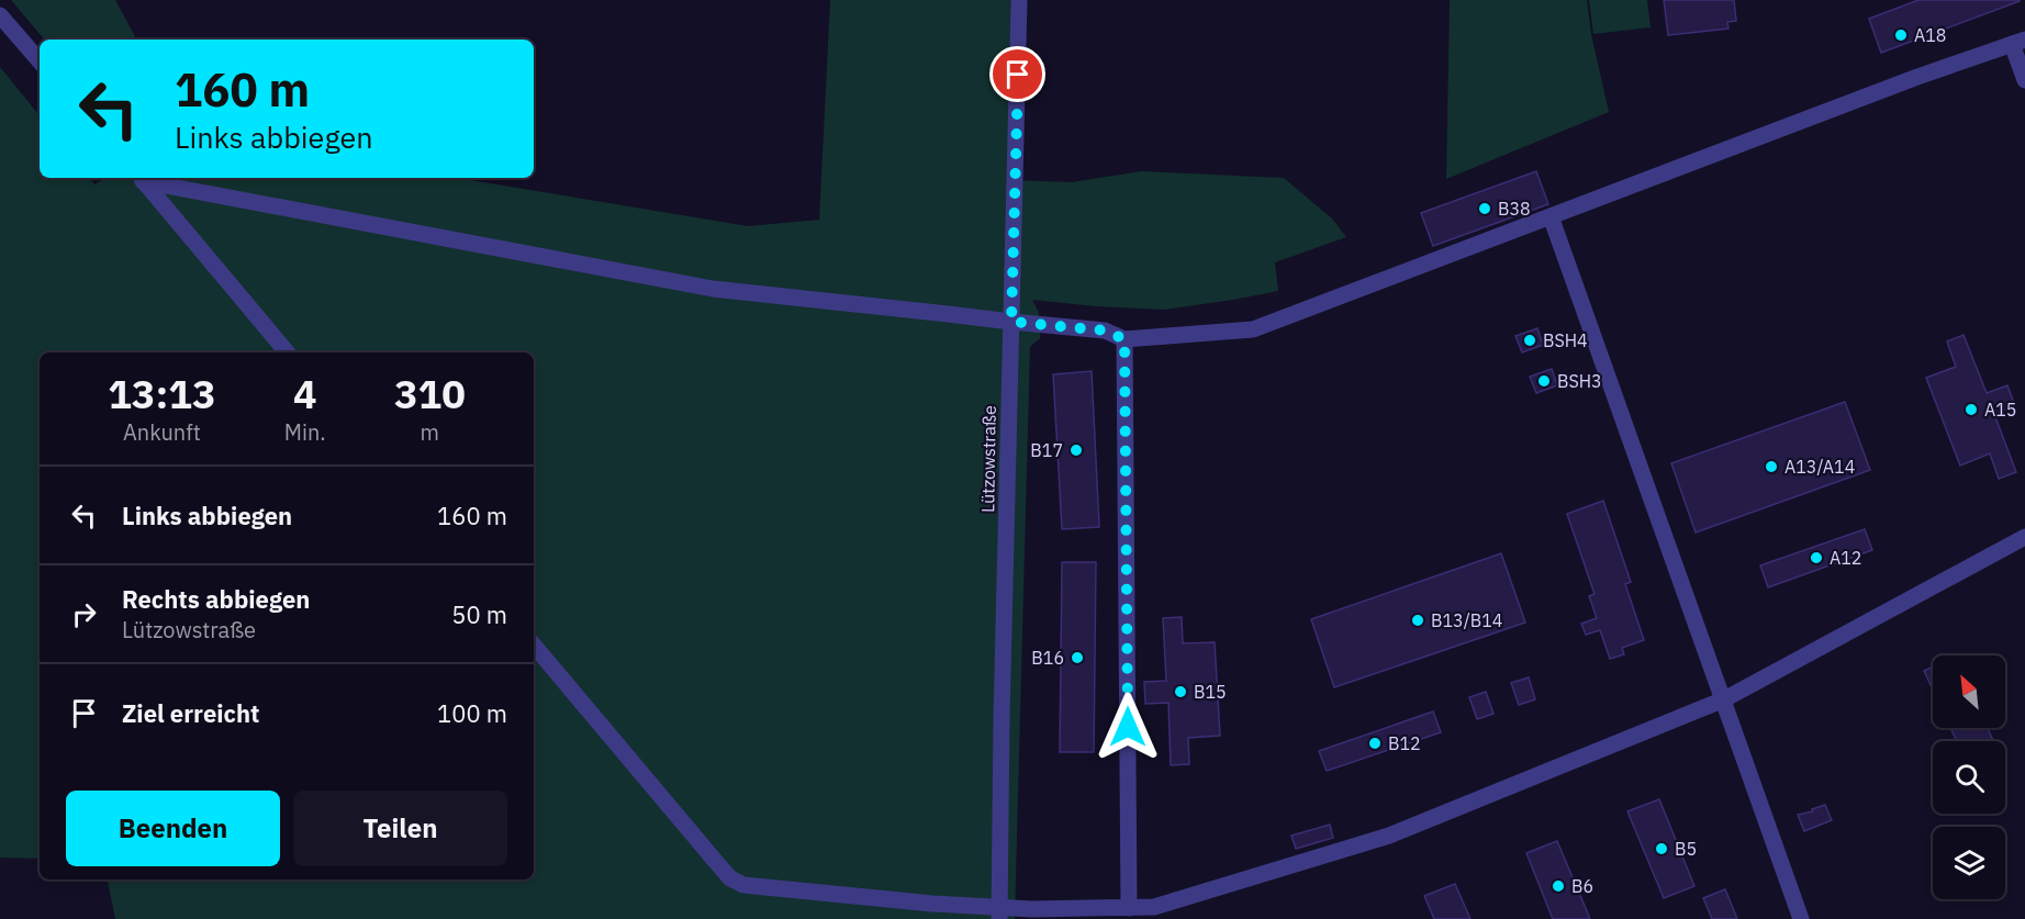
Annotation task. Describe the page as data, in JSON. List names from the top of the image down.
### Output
{
  "streets": {
    "street": ["Lützowstraße"]
  },
  "places": [
    "A18",
    "B38",
    "BSH4",
    "BSH3",
    "A15",
    "B17",
    "A13/A14",
    "A12",
    "B13/B14",
    "B16",
    "B15",
    "B12",
    "B5",
    "B6"
  ],
  "north": "top left",
  "page": {
    "turn": ["160 m", "Links abbiegen"],
    "eta": [
      "13:13",
      "Ankunft",
      "4",
      "Min.",
      "310",
      "m"
    ],
    "list": [
      {
        "name": "Links abbiegen",
        "value": "160 m"
      },
      {
        "name": "Rechts abbiegen",
        "note": "Lützowstraße",
        "value": "50 m"
      },
      {
        "name": "Ziel erreicht",
        "value": "100 m"
      }
    ],
    "buttons": ["Beenden", "Teilen"]
  }
}
